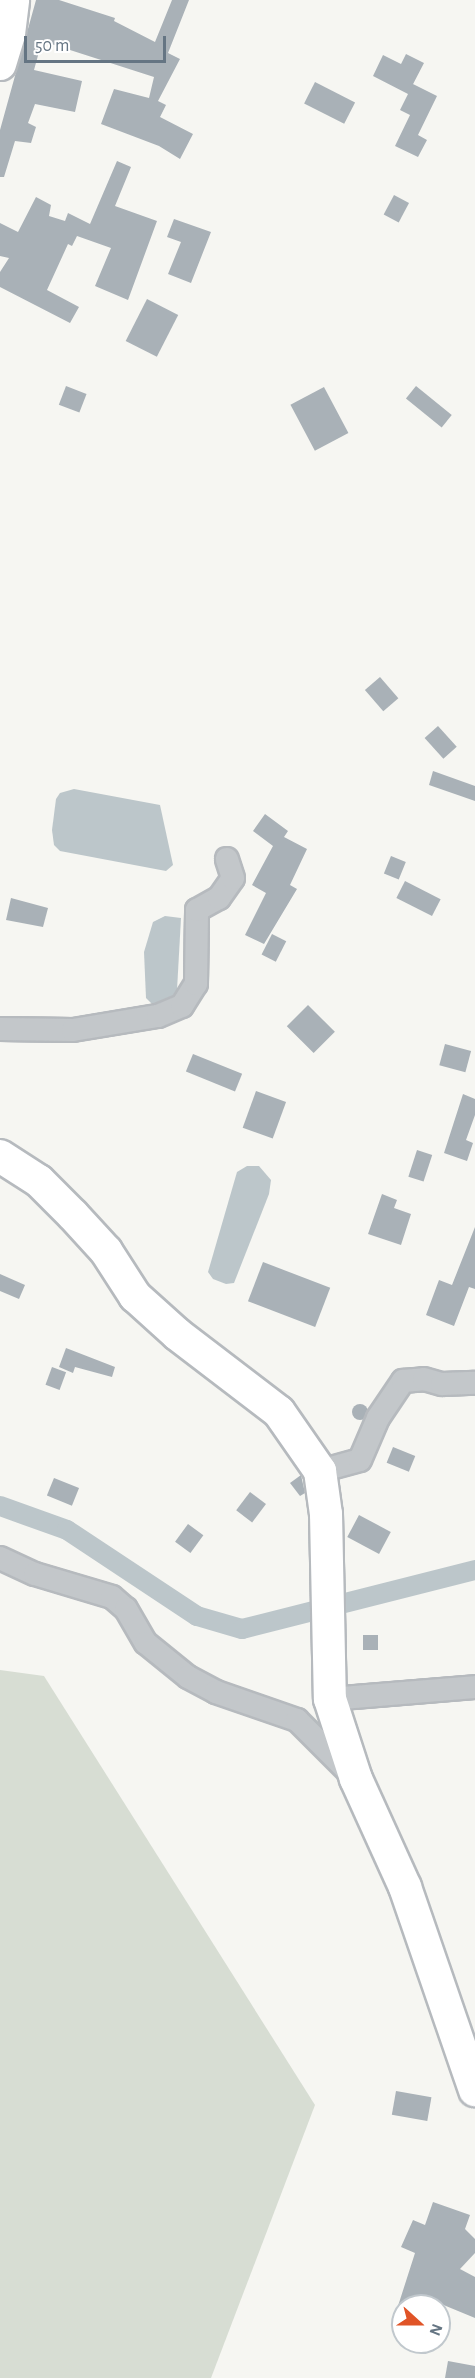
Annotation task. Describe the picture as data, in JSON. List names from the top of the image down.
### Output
{
  "scale_bar": "50 m",
  "north": "right"
}
